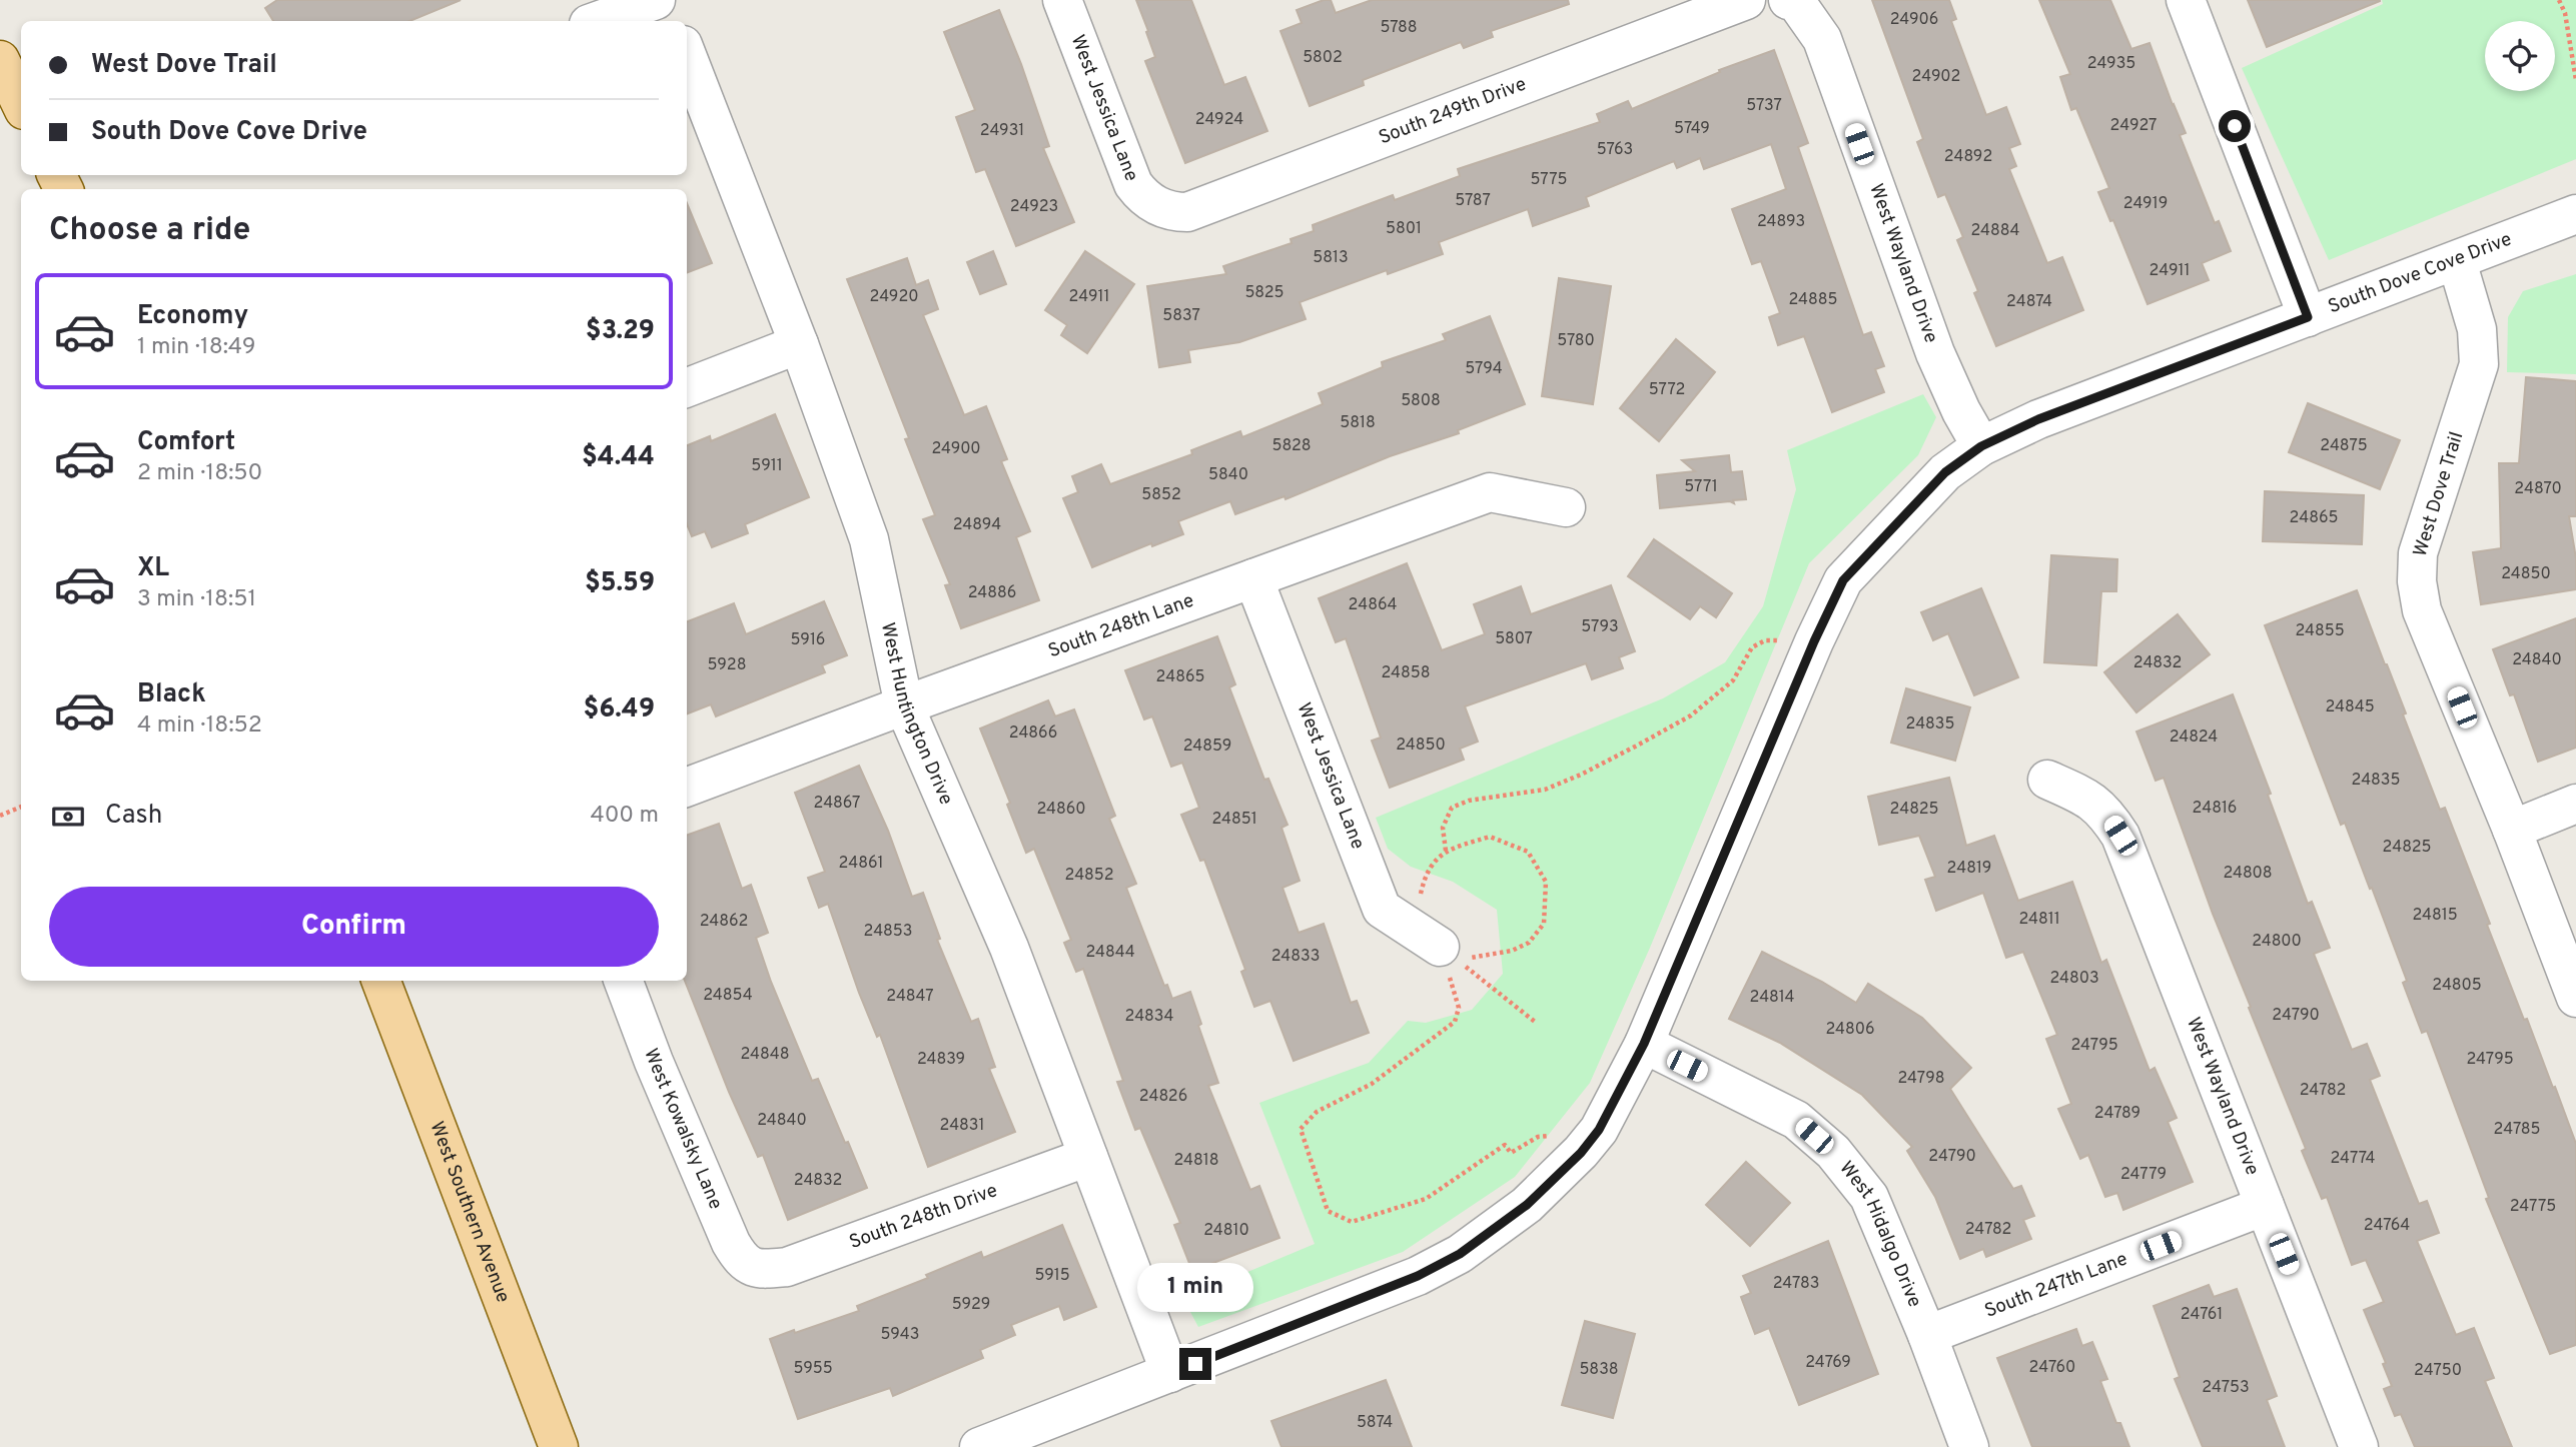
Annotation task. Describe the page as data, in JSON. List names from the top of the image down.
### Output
{
  "streets": {
    "main road": ["West Southern Avenue"],
    "street": [
      "West Jessica Lane",
      "South 249th Drive",
      "West Wayland Drive",
      "South Dove Cove Drive",
      "West Dove Trail",
      "South 248th Lane",
      "West Huntington Drive",
      "West Kowalsky Lane",
      "South 248th Drive",
      "West Hidalgo Drive",
      "South 247th Lane"
    ]
  },
  "crossings": [
    ["West Jessica Lane", "South 249th Drive"],
    ["West Jessica Lane", "South 248th Lane"],
    ["West Wayland Drive", "South Dove Cove Drive"],
    ["West Wayland Drive", "South 247th Lane"],
    ["South Dove Cove Drive", "West Dove Trail"],
    ["South Dove Cove Drive", "West Huntington Drive"],
    ["South Dove Cove Drive", "West Hidalgo Drive"],
    ["South 248th Lane", "West Huntington Drive"],
    ["West Huntington Drive", "South 248th Drive"],
    ["West Kowalsky Lane", "South 248th Drive"],
    ["West Hidalgo Drive", "South 247th Lane"]
  ],
  "house_numbers": [
    "24906",
    "5788",
    "5802",
    "24935",
    "24902",
    "5737",
    "24924",
    "24927",
    "5749",
    "24931",
    "5763",
    "24892",
    "5775",
    "5787",
    "24919",
    "24923",
    "24893",
    "5801",
    "24884",
    "5813",
    "24911",
    "5825",
    "24920",
    "24911",
    "24885",
    "24874",
    "5837",
    "5780",
    "5794",
    "5772",
    "5808",
    "5818",
    "5828",
    "24875",
    "24900",
    "5911",
    "5840",
    "5771",
    "24870",
    "5852",
    "24865",
    "24894",
    "24850",
    "24886",
    "24864",
    "5793",
    "24855",
    "5807",
    "5916",
    "24840",
    "24832",
    "5928",
    "24858",
    "24865",
    "24845",
    "24835",
    "24866",
    "24824",
    "24850",
    "24859",
    "24835",
    "24867",
    "24816",
    "24860",
    "24825",
    "24851",
    "24825",
    "24861",
    "24819",
    "24808",
    "24852",
    "24815",
    "24811",
    "24862",
    "24853",
    "24800",
    "24844",
    "24833",
    "24803",
    "24805",
    "24854",
    "24847",
    "24814",
    "24790",
    "24834",
    "24806",
    "24795",
    "24848",
    "24839",
    "24795",
    "24798",
    "24782",
    "24826",
    "24789",
    "24840",
    "24831",
    "24785",
    "24790",
    "24774",
    "24818",
    "24779",
    "24832",
    "24775",
    "24764",
    "24782",
    "24810",
    "5915",
    "24783",
    "5929",
    "24761",
    "5943",
    "24769",
    "24760",
    "5955",
    "5838",
    "24750",
    "24753",
    "5874"
  ],
  "page": {
    "banner": ["West Dove Trail", "South Dove Cove Drive"],
    "heading": "Choose a ride",
    "list": [
      {
        "name": "Economy",
        "note": "1 min · 18:49",
        "value": "$3.29"
      },
      {
        "name": "Comfort",
        "note": "2 min · 18:50",
        "value": "$4.44"
      },
      {
        "name": "XL",
        "note": "3 min · 18:51",
        "value": "$5.59"
      },
      {
        "name": "Black",
        "note": "4 min · 18:52",
        "value": "$6.49"
      }
    ],
    "pay": ["Cash", "400 m"],
    "buttons": "Confirm",
    "bubble": "1 min"
  }
}
